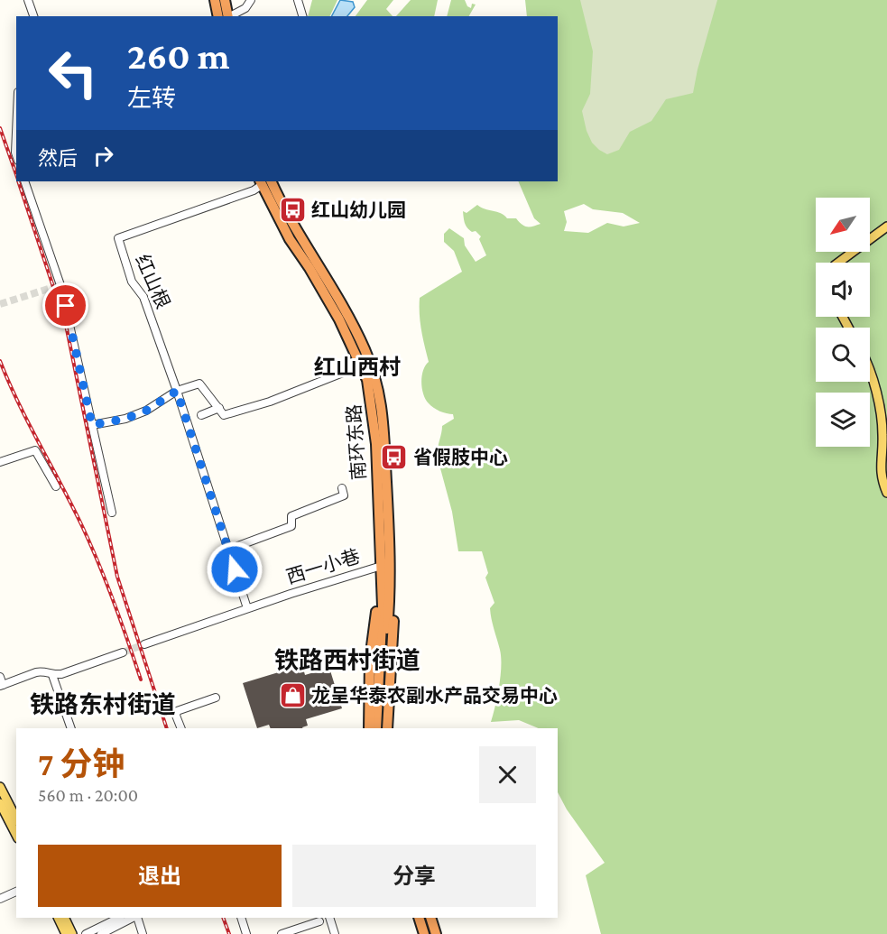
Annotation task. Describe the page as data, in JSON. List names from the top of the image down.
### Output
{
  "streets": {
    "highway": ["南环东路"],
    "street": ["红山根", "西一小巷"]
  },
  "crossings": [
    ["红山根", "南环东路"],
    ["南环东路", "西一小巷"]
  ],
  "districts": ["红山西村", "铁路西村街道", "铁路东村街道"],
  "places": {
    "bus stop": ["红山幼儿园", "省假肢中心"],
    "shop": ["龙呈华泰农副水产品交易中心"]
  },
  "north": "bottom left",
  "page": {
    "turn": ["260 m", "左转"],
    "then": "然后",
    "heading": ["7 分钟", "560 m · 20:00"],
    "buttons": ["退出", "分享"]
  }
}
